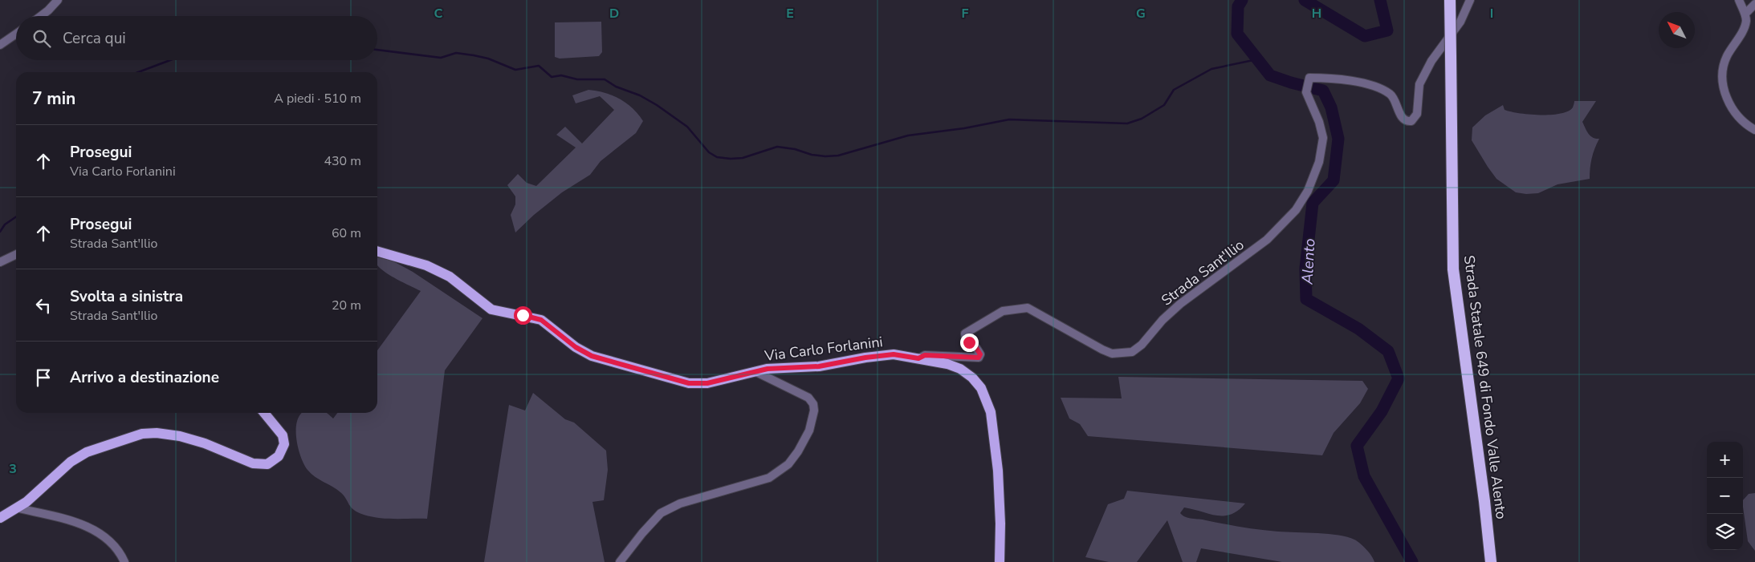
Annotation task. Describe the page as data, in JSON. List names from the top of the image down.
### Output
{
  "streets": {
    "highway": ["Strada Statale 649 di Fondo Valle Alento"],
    "main road": ["Via Carlo Forlanini"],
    "street": ["Strada Sant'Ilio"]
  },
  "crossings": [
    ["Strada Sant'Ilio", "Via Carlo Forlanini"]
  ],
  "water": ["Alento"],
  "north": "top left",
  "page": {
    "search": "Cerca qui",
    "heading": ["7 min", "A piedi · 510 m"],
    "list": [
      ["Prosegui", "Via Carlo Forlanini", "430 m"],
      ["Prosegui", "Strada Sant'Ilio", "60 m"],
      ["Svolta a sinistra", "Strada Sant'Ilio", "20 m"],
      "Arrivo a destinazione"
    ],
    "map_buttons": ["+", "−"]
  },
  "grid": {
    "columns": [
      "C",
      "D",
      "E",
      "F",
      "G",
      "H",
      "I"
    ],
    "rows": ["3"]
  }
}
